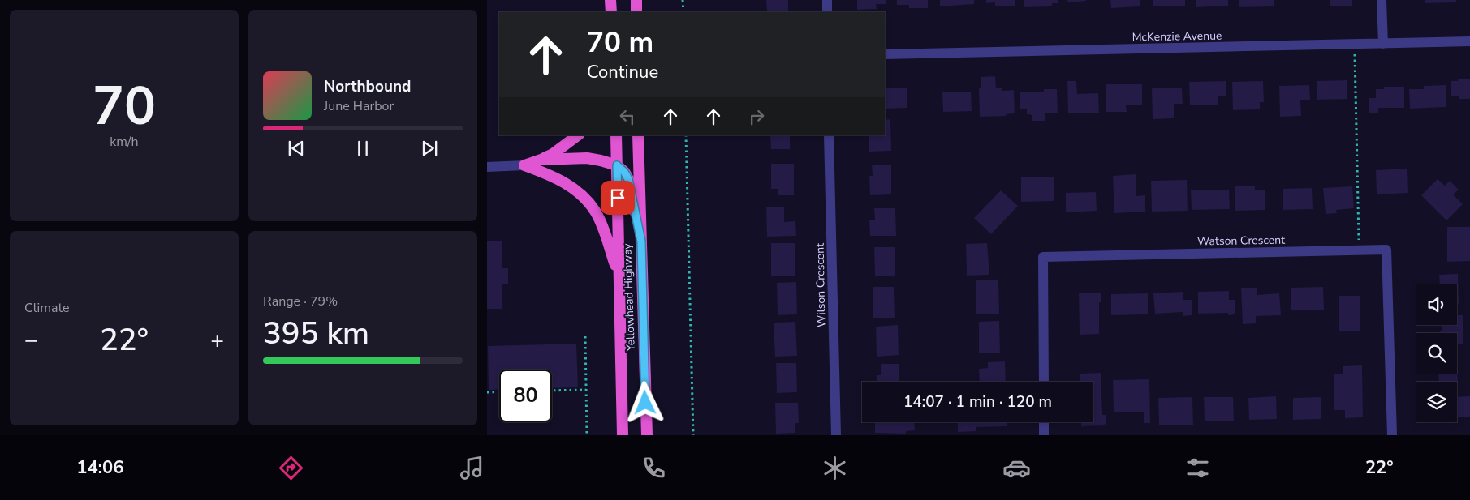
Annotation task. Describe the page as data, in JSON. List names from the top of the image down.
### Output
{
  "streets": {
    "highway": ["Yellowhead Highway"],
    "street": ["McKenzie Avenue", "Watson Crescent", "Wilson Crescent"]
  },
  "page": {
    "tile": [
      ["70", "km/h"],
      "Climate",
      ["Range · 79%", "395 km"]
    ],
    "turn": ["70 m", "Continue"],
    "song": ["Northbound", "June Harbor"],
    "heat": ["−", "22°", "+"],
    "limit": "80",
    "trip": "14:07 · 1 min · 120 m",
    "tabs": ["14:06", "22°"]
  }
}
